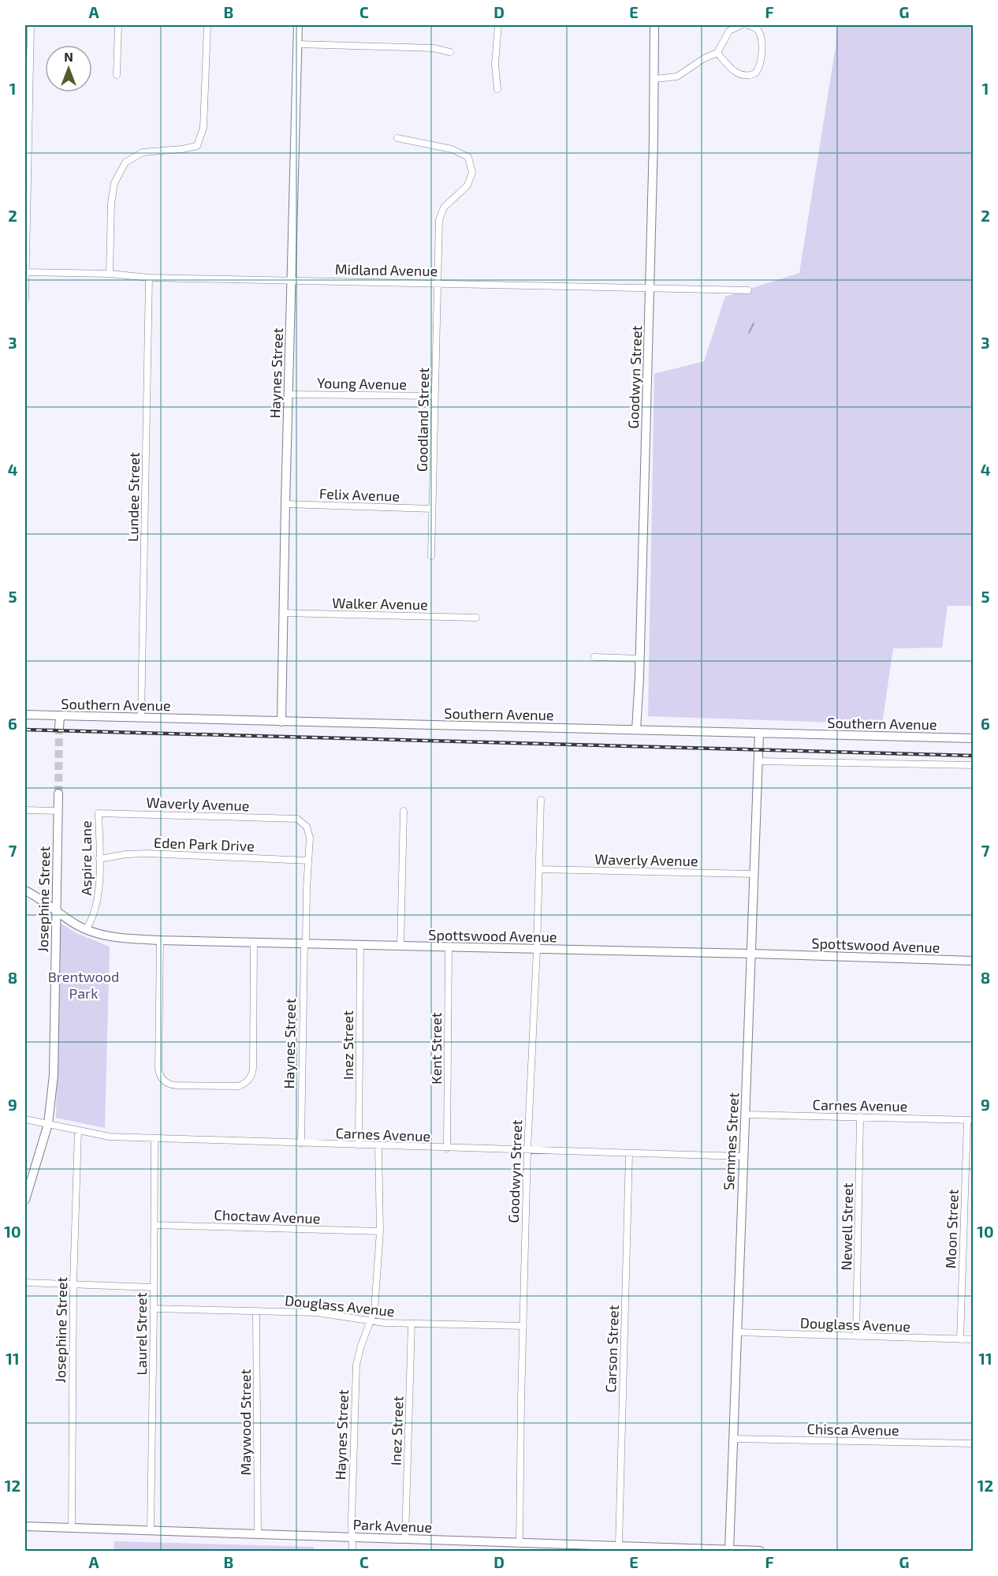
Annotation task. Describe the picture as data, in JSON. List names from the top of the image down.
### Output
{
  "streets": {
    "main road": [
      "Haynes Street",
      "Goodwyn Street",
      "Southern Avenue",
      "Josephine Street",
      "Spottswood Avenue",
      "Semmes Street",
      "Park Avenue"
    ],
    "street": [
      "Midland Avenue",
      "Young Avenue",
      "Goodland Street",
      "Felix Avenue",
      "Lundee Street",
      "Walker Avenue",
      "Waverly Avenue",
      "Eden Park Drive",
      "Aspire Lane",
      "Inez Street",
      "Kent Street",
      "Carnes Avenue",
      "Choctaw Avenue",
      "Newell Street",
      "Moon Street",
      "Douglass Avenue",
      "Laurel Street",
      "Carson Street",
      "Maywood Street",
      "Chisca Avenue"
    ]
  },
  "crossings": [
    ["Midland Avenue", "Haynes Street"],
    ["Midland Avenue", "Goodwyn Street"],
    ["Midland Avenue", "Goodland Street"],
    ["Midland Avenue", "Lundee Street"],
    ["Haynes Street", "Young Avenue"],
    ["Haynes Street", "Felix Avenue"],
    ["Haynes Street", "Walker Avenue"],
    ["Haynes Street", "Southern Avenue"],
    ["Haynes Street", "Waverly Avenue"],
    ["Haynes Street", "Eden Park Drive"],
    ["Haynes Street", "Spottswood Avenue"],
    ["Haynes Street", "Carnes Avenue"],
    ["Haynes Street", "Douglass Avenue"],
    ["Haynes Street", "Park Avenue"],
    ["Goodwyn Street", "Southern Avenue"],
    ["Goodwyn Street", "Waverly Avenue"],
    ["Goodwyn Street", "Spottswood Avenue"],
    ["Goodwyn Street", "Carnes Avenue"],
    ["Goodwyn Street", "Douglass Avenue"],
    ["Goodwyn Street", "Park Avenue"],
    ["Young Avenue", "Goodland Street"],
    ["Goodland Street", "Felix Avenue"],
    ["Lundee Street", "Southern Avenue"],
    ["Southern Avenue", "Semmes Street"],
    ["Waverly Avenue", "Aspire Lane"],
    ["Waverly Avenue", "Semmes Street"],
    ["Eden Park Drive", "Aspire Lane"],
    ["Aspire Lane", "Spottswood Avenue"],
    ["Josephine Street", "Spottswood Avenue"],
    ["Josephine Street", "Carnes Avenue"],
    ["Josephine Street", "Park Avenue"],
    ["Spottswood Avenue", "Inez Street"],
    ["Spottswood Avenue", "Kent Street"],
    ["Spottswood Avenue", "Semmes Street"],
    ["Inez Street", "Carnes Avenue"],
    ["Inez Street", "Douglass Avenue"],
    ["Inez Street", "Park Avenue"],
    ["Kent Street", "Carnes Avenue"],
    ["Carnes Avenue", "Semmes Street"],
    ["Carnes Avenue", "Newell Street"],
    ["Carnes Avenue", "Moon Street"],
    ["Carnes Avenue", "Laurel Street"],
    ["Carnes Avenue", "Carson Street"],
    ["Semmes Street", "Douglass Avenue"],
    ["Semmes Street", "Chisca Avenue"],
    ["Semmes Street", "Park Avenue"],
    ["Choctaw Avenue", "Laurel Street"],
    ["Newell Street", "Douglass Avenue"],
    ["Moon Street", "Douglass Avenue"],
    ["Douglass Avenue", "Laurel Street"],
    ["Douglass Avenue", "Maywood Street"],
    ["Laurel Street", "Park Avenue"],
    ["Carson Street", "Park Avenue"],
    ["Maywood Street", "Park Avenue"]
  ],
  "parks": ["Brentwood Park"],
  "north": "top",
  "grid": {
    "columns": [
      "A",
      "B",
      "C",
      "D",
      "E",
      "F",
      "G"
    ],
    "rows": [
      "1",
      "2",
      "3",
      "4",
      "5",
      "6",
      "7",
      "8",
      "9",
      "10",
      "11",
      "12"
    ]
  }
}
